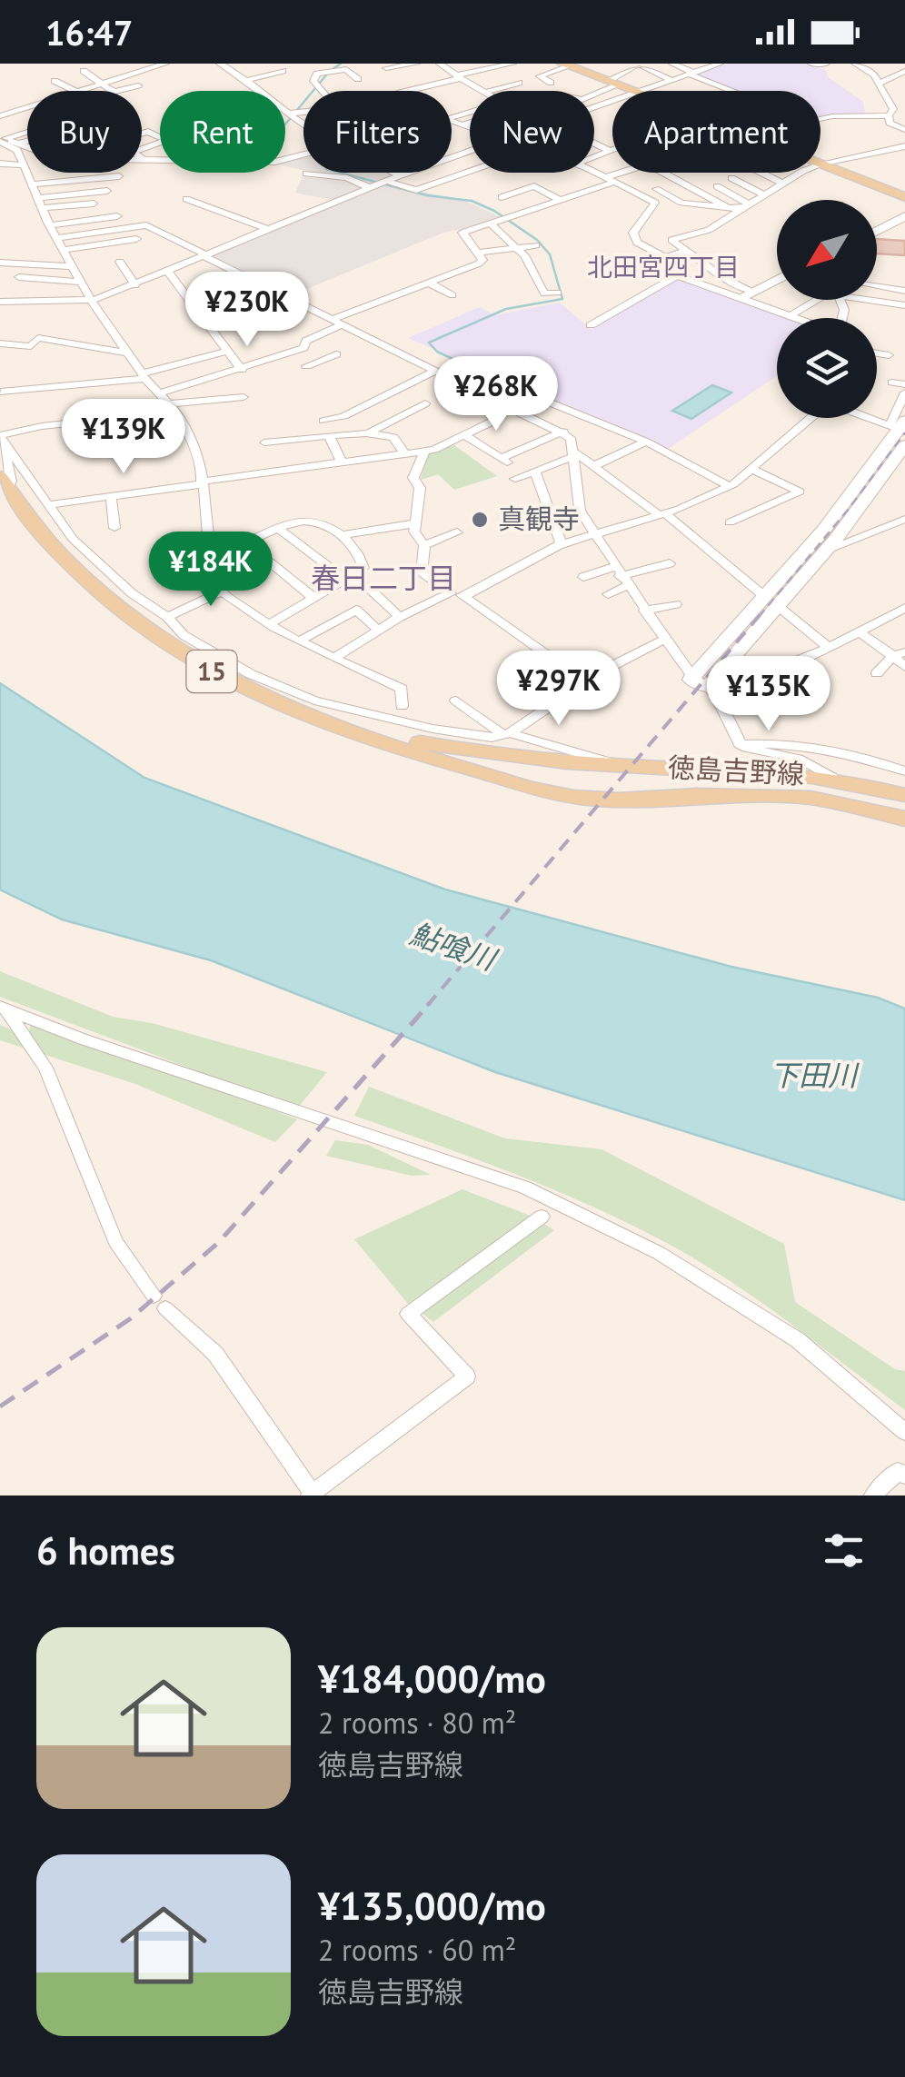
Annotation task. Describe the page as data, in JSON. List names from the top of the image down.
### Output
{
  "streets": {
    "main road": ["15", "徳島吉野線"]
  },
  "districts": ["北田宮四丁目", "春日二丁目"],
  "water": ["鮎喰川", "下田川"],
  "places": ["真観寺"],
  "north": "bottom left",
  "page": {
    "status": "16:47",
    "chip": [
      "Buy",
      "Rent",
      "Filters",
      "New",
      "Apartment"
    ],
    "price": [
      "¥230K",
      "¥268K",
      "¥139K",
      "¥184K",
      "¥297K",
      "¥135K"
    ],
    "heading": "6 homes",
    "list": [
      {
        "name": "¥184,000/mo",
        "note": "2 rooms · 80 m² · 徳島吉野線"
      },
      {
        "name": "¥135,000/mo",
        "note": "2 rooms · 60 m² · 徳島吉野線"
      }
    ]
  }
}
